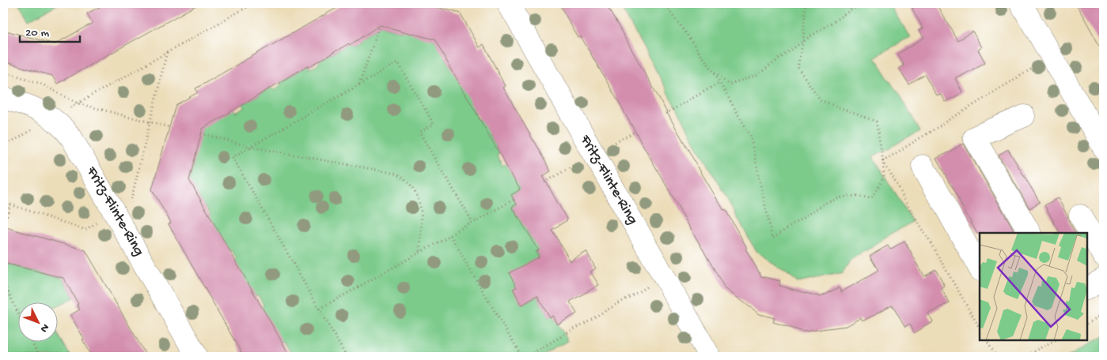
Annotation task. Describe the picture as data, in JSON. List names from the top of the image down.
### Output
{
  "streets": {
    "street": ["Fritz-Flinte-Ring"]
  },
  "scale_bar": "20 m",
  "north": "bottom right"
}
